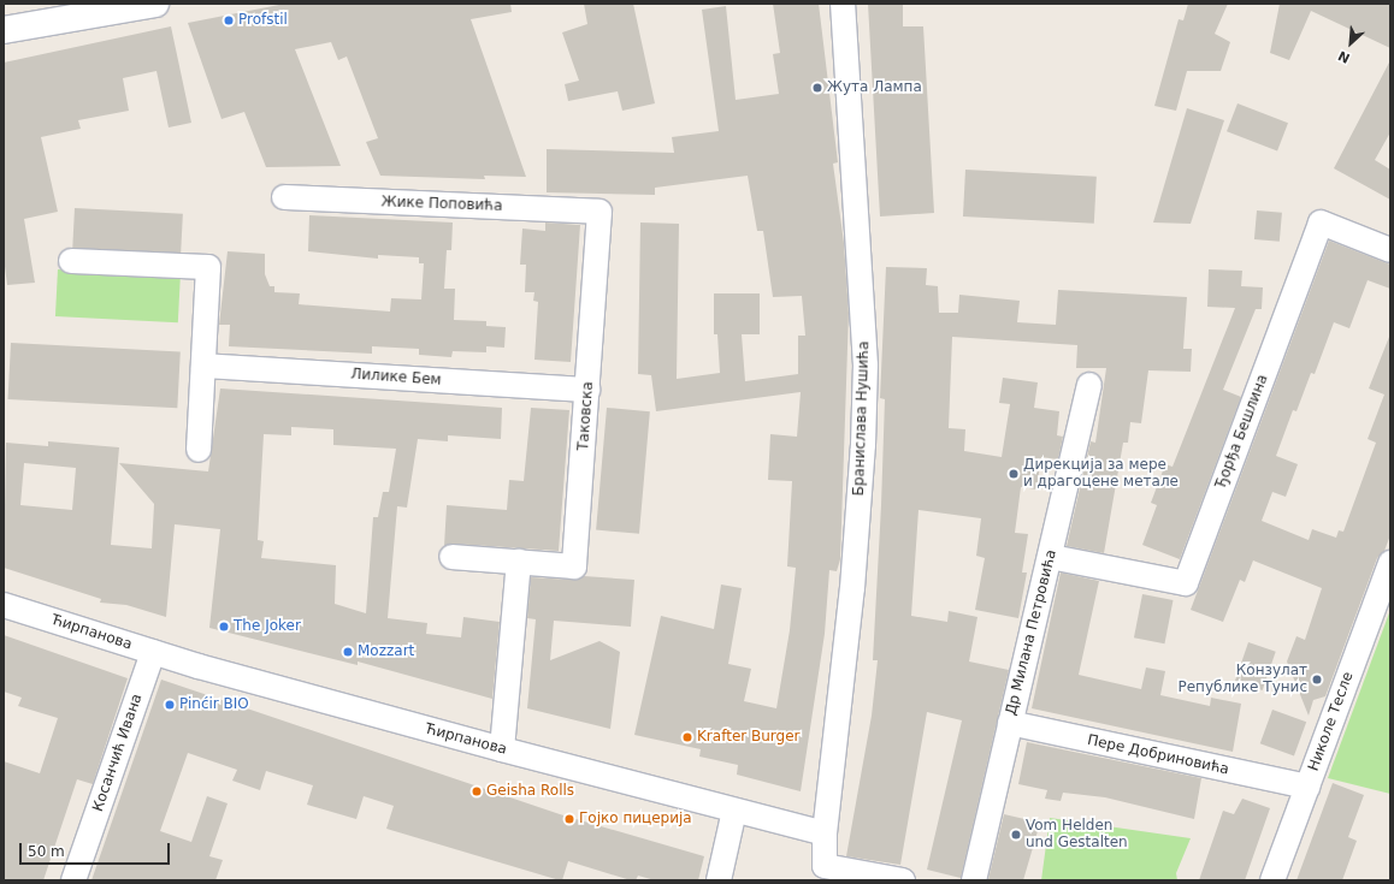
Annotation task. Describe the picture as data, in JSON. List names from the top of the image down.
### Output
{
  "streets": {
    "street": [
      "Жике Поповића",
      "Лилике Бем",
      "Таковска",
      "Бранислава Нушића",
      "Ђорђа Бешлина",
      "Ћирпанова",
      "Др Милана Петровића",
      "Николе Тесле",
      "Косанчић Ивана",
      "Пере Добриновића"
    ]
  },
  "crossings": [
    ["Жике Поповића", "Таковска"],
    ["Лилике Бем", "Таковска"],
    ["Бранислава Нушића", "Ћирпанова"],
    ["Ђорђа Бешлина", "Др Милана Петровића"],
    ["Ћирпанова", "Косанчић Ивана"],
    ["Др Милана Петровића", "Пере Добриновића"],
    ["Николе Тесле", "Пере Добриновића"]
  ],
  "places": [
    "Profstil",
    "Жута Лампа",
    "Дирекција за мере и драгоцене метале",
    "The Joker",
    "Mozzart",
    "Конзулат Републике Тунис",
    "Pinćir BIO",
    "Krafter Burger",
    "Geisha Rolls",
    "Гојко пицерија",
    "Vom Helden und Gestalten"
  ],
  "scale_bar": "50 m",
  "north": "bottom left"
}
